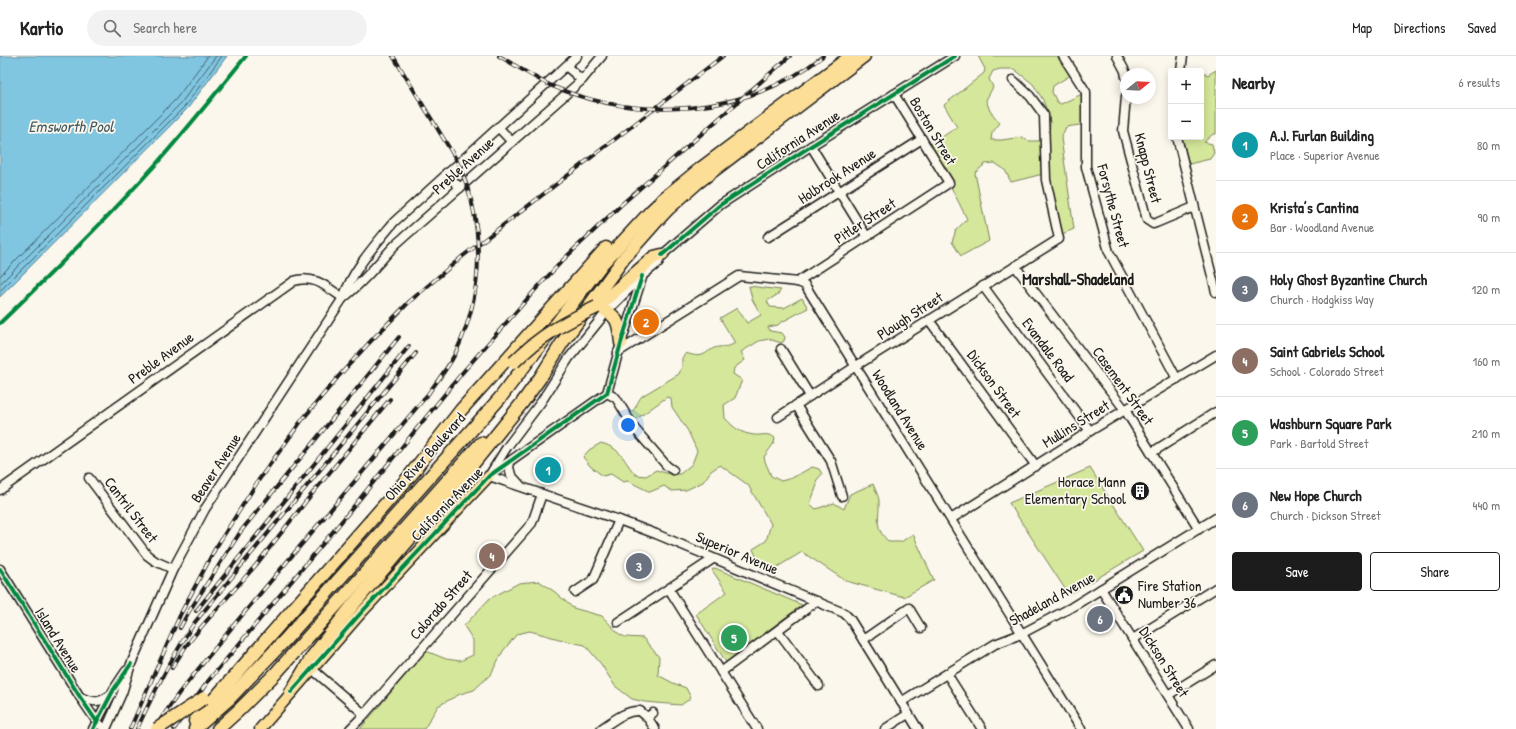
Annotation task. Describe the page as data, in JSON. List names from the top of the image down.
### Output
{
  "streets": {
    "highway": ["Ohio River Boulevard"],
    "main road": ["California Avenue"],
    "street": [
      "Boston Street",
      "Preble Avenue",
      "Knapp Street",
      "Holbrook Avenue",
      "Forsythe Street",
      "Pitler Street",
      "Plough Street",
      "Evandale Road",
      "Dickson Street",
      "Casement Street",
      "Woodland Avenue",
      "Mullins Street",
      "Beaver Avenue",
      "Cantril Street",
      "Superior Avenue",
      "Shadeland Avenue",
      "Colorado Street",
      "Island Avenue"
    ]
  },
  "crossings": [
    ["Boston Street", "California Avenue"],
    ["Boston Street", "Holbrook Avenue"],
    ["Boston Street", "Pitler Street"],
    ["California Avenue", "Superior Avenue"],
    ["Preble Avenue", "Beaver Avenue"],
    ["Forsythe Street", "Mullins Street"],
    ["Pitler Street", "Woodland Avenue"],
    ["Plough Street", "Evandale Road"],
    ["Plough Street", "Dickson Street"],
    ["Plough Street", "Casement Street"],
    ["Plough Street", "Woodland Avenue"],
    ["Evandale Road", "Mullins Street"],
    ["Dickson Street", "Mullins Street"],
    ["Dickson Street", "Shadeland Avenue"],
    ["Casement Street", "Mullins Street"],
    ["Casement Street", "Shadeland Avenue"],
    ["Woodland Avenue", "Mullins Street"],
    ["Woodland Avenue", "Shadeland Avenue"],
    ["Beaver Avenue", "Cantril Street"],
    ["Beaver Avenue", "Island Avenue"],
    ["Superior Avenue", "Shadeland Avenue"],
    ["Superior Avenue", "Colorado Street"]
  ],
  "districts": ["Marshall-Shadeland"],
  "water": ["Emsworth Pool"],
  "places": {
    "building": ["Horace Mann Elementary School"],
    "public building": ["Fire Station Number 36"]
  },
  "north": "right",
  "page": {
    "header": "Kartio",
    "search": "Search here",
    "nav": ["Map", "Directions", "Saved"],
    "heading": ["Nearby", "6 results"],
    "map_buttons": ["+", "−"],
    "list": [
      {
        "mark": "1",
        "name": "A.J. Furlan Building",
        "note": "Place · Superior Avenue",
        "value": "80 m"
      },
      {
        "mark": "2",
        "name": "Krista’s Cantina",
        "note": "Bar · Woodland Avenue",
        "value": "90 m"
      },
      {
        "mark": "3",
        "name": "Holy Ghost Byzantine Church",
        "note": "Church · Hodgkiss Way",
        "value": "120 m"
      },
      {
        "mark": "4",
        "name": "Saint Gabriels School",
        "note": "School · Colorado Street",
        "value": "160 m"
      },
      {
        "mark": "5",
        "name": "Washburn Square Park",
        "note": "Park · Bartold Street",
        "value": "210 m"
      },
      {
        "mark": "6",
        "name": "New Hope Church",
        "note": "Church · Dickson Street",
        "value": "440 m"
      }
    ],
    "pins": [
      "2",
      "1",
      "4",
      "3",
      "6",
      "5"
    ],
    "buttons": ["Save", "Share"]
  }
}
